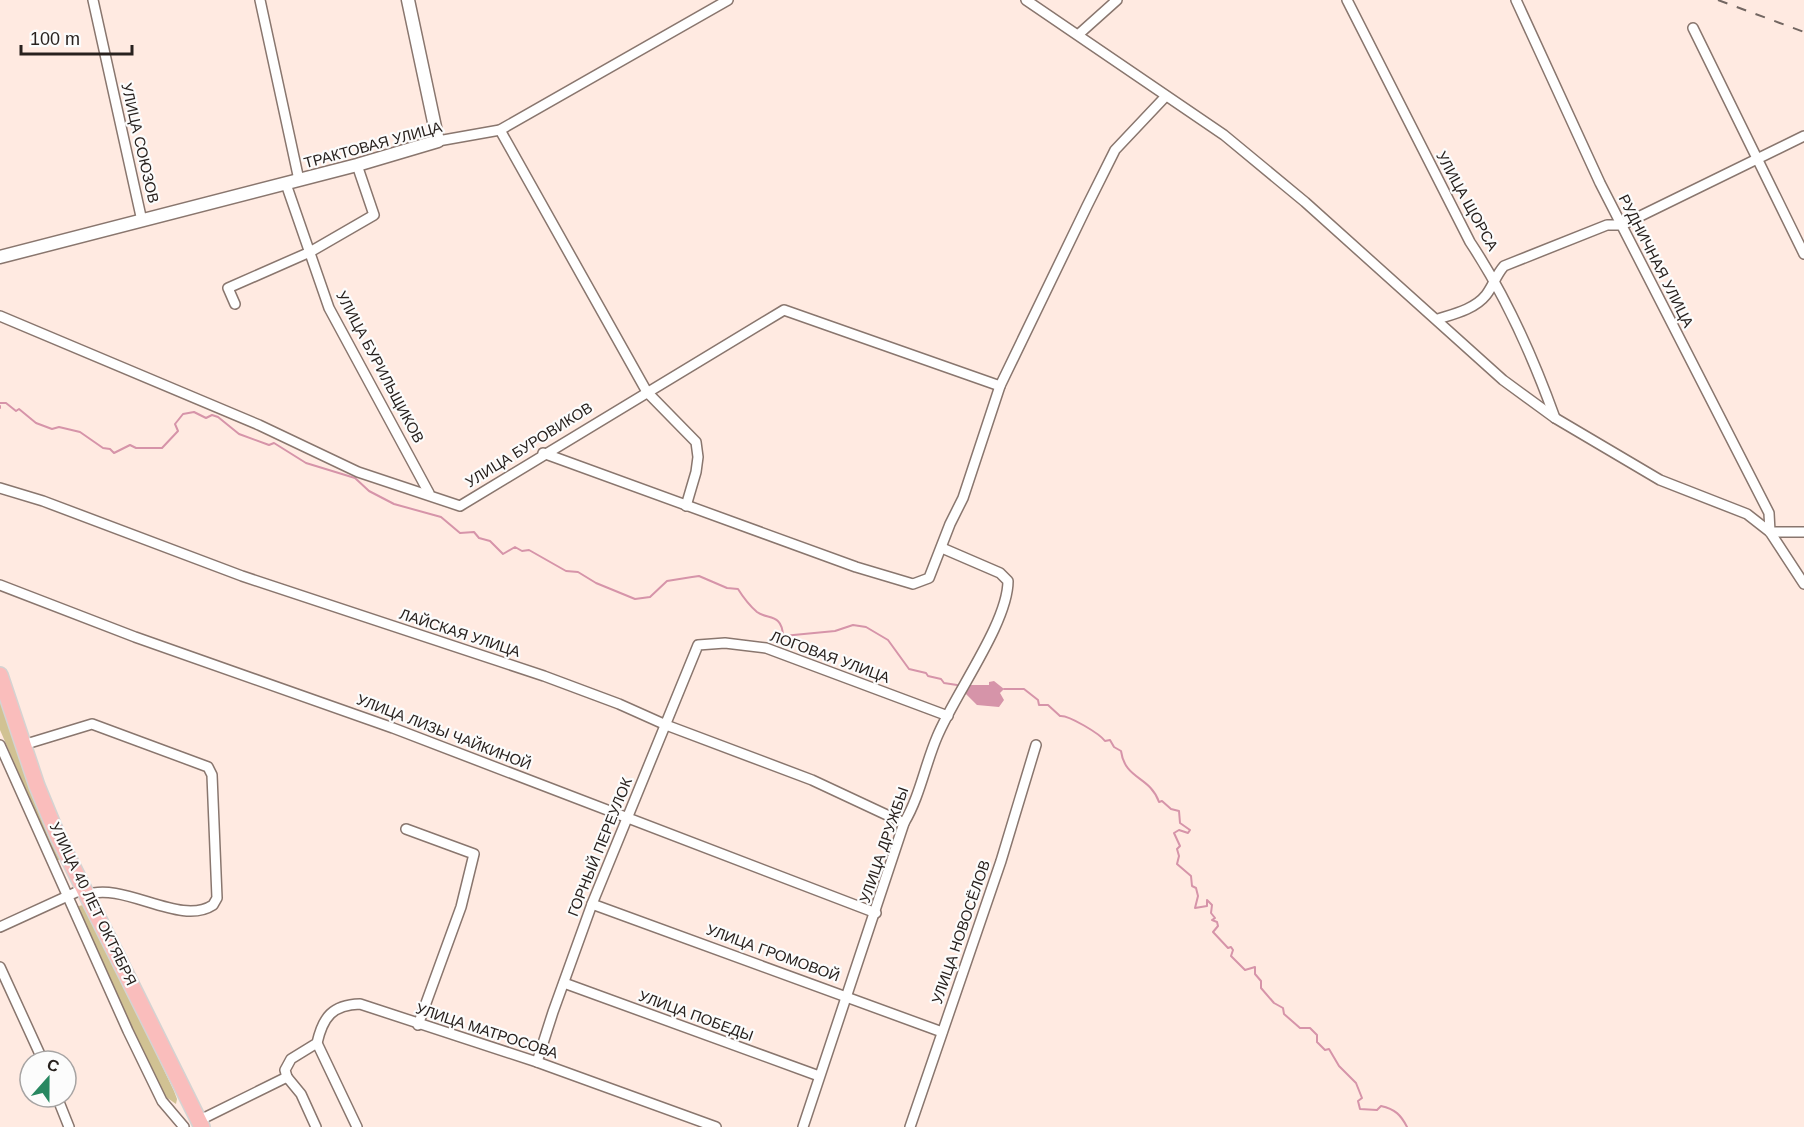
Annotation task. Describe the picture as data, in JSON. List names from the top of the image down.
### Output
{
  "streets": {
    "main road": ["УЛИЦА 40 ЛЕТ ОКТЯБРЯ"],
    "street": [
      "УЛИЦА СОЮЗОВ",
      "ТРАКТОВАЯ УЛИЦА",
      "УЛИЦА ЩОРСА",
      "РУДНИЧНАЯ УЛИЦА",
      "УЛИЦА БУРИЛЬЩИКОВ",
      "УЛИЦА БУРОВИКОВ",
      "ЛАЙСКАЯ УЛИЦА",
      "ЛОГОВАЯ УЛИЦА",
      "УЛИЦА ЛИЗЫ ЧАЙКИНОЙ",
      "УЛИЦА ДРУЖБЫ",
      "ГОРНЫЙ ПЕРЕУЛОК",
      "УЛИЦА НОВОСЁЛОВ",
      "УЛИЦА ГРОМОВОЙ",
      "УЛИЦА ПОБЕДЫ",
      "УЛИЦА МАТРОСОВА"
    ]
  },
  "crossings": [
    ["УЛИЦА СОЮЗОВ", "ТРАКТОВАЯ УЛИЦА"],
    ["ТРАКТОВАЯ УЛИЦА", "УЛИЦА БУРИЛЬЩИКОВ"],
    ["УЛИЦА БУРИЛЬЩИКОВ", "УЛИЦА БУРОВИКОВ"],
    ["ЛАЙСКАЯ УЛИЦА", "УЛИЦА ДРУЖБЫ"],
    ["ЛАЙСКАЯ УЛИЦА", "ГОРНЫЙ ПЕРЕУЛОК"],
    ["ЛОГОВАЯ УЛИЦА", "УЛИЦА ДРУЖБЫ"],
    ["ЛОГОВАЯ УЛИЦА", "ГОРНЫЙ ПЕРЕУЛОК"],
    ["УЛИЦА ЛИЗЫ ЧАЙКИНОЙ", "УЛИЦА ДРУЖБЫ"],
    ["УЛИЦА ЛИЗЫ ЧАЙКИНОЙ", "ГОРНЫЙ ПЕРЕУЛОК"],
    ["УЛИЦА ДРУЖБЫ", "УЛИЦА ГРОМОВОЙ"],
    ["УЛИЦА ДРУЖБЫ", "УЛИЦА ПОБЕДЫ"],
    ["ГОРНЫЙ ПЕРЕУЛОК", "УЛИЦА ГРОМОВОЙ"],
    ["ГОРНЫЙ ПЕРЕУЛОК", "УЛИЦА ПОБЕДЫ"],
    ["ГОРНЫЙ ПЕРЕУЛОК", "УЛИЦА МАТРОСОВА"],
    ["УЛИЦА НОВОСЁЛОВ", "УЛИЦА ГРОМОВОЙ"]
  ],
  "scale_bar": "100 m",
  "north": "top"
}
